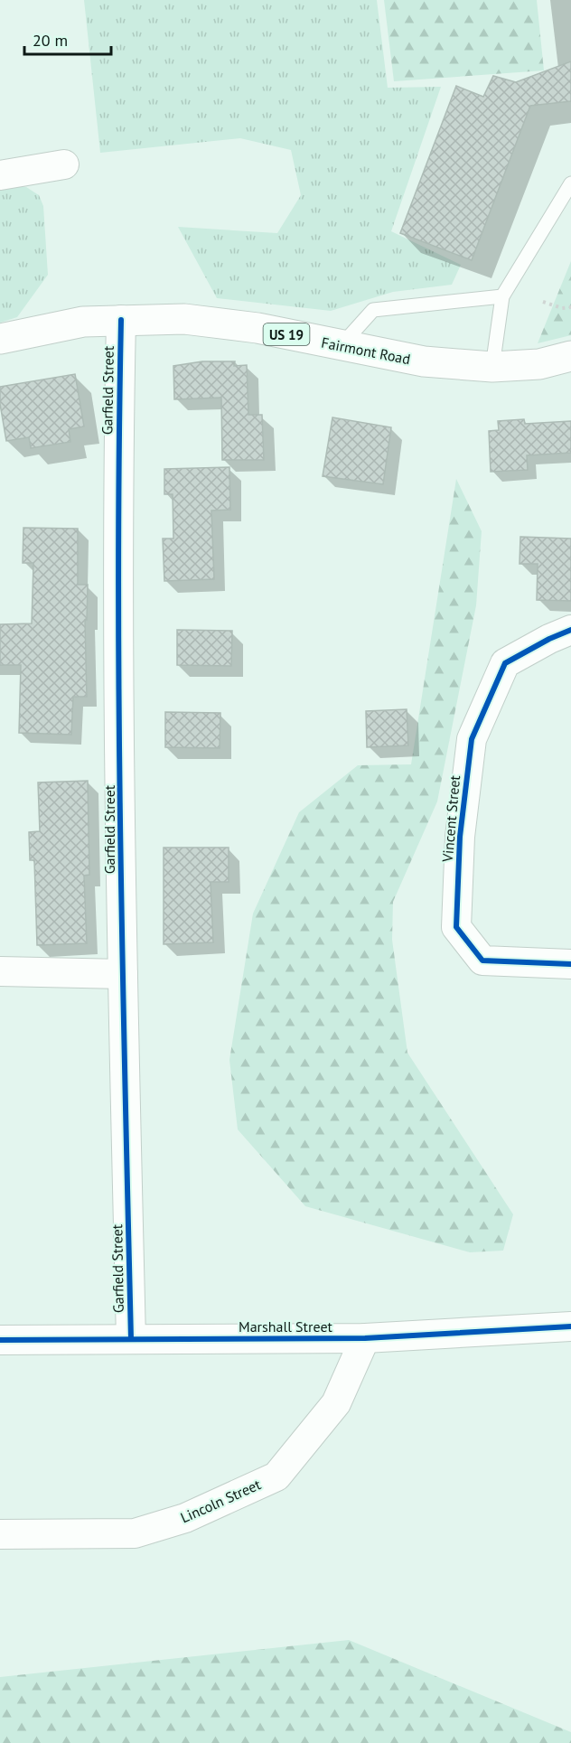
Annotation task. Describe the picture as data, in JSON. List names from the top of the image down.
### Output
{
  "streets": {
    "main road": ["US 19", "Fairmont Road"],
    "street": [
      "Garfield Street",
      "Vincent Street",
      "Marshall Street",
      "Lincoln Street"
    ]
  },
  "crossings": [
    ["Fairmont Road", "Garfield Street"],
    ["Garfield Street", "Marshall Street"],
    ["Marshall Street", "Lincoln Street"]
  ],
  "scale_bar": "20 m"
}
